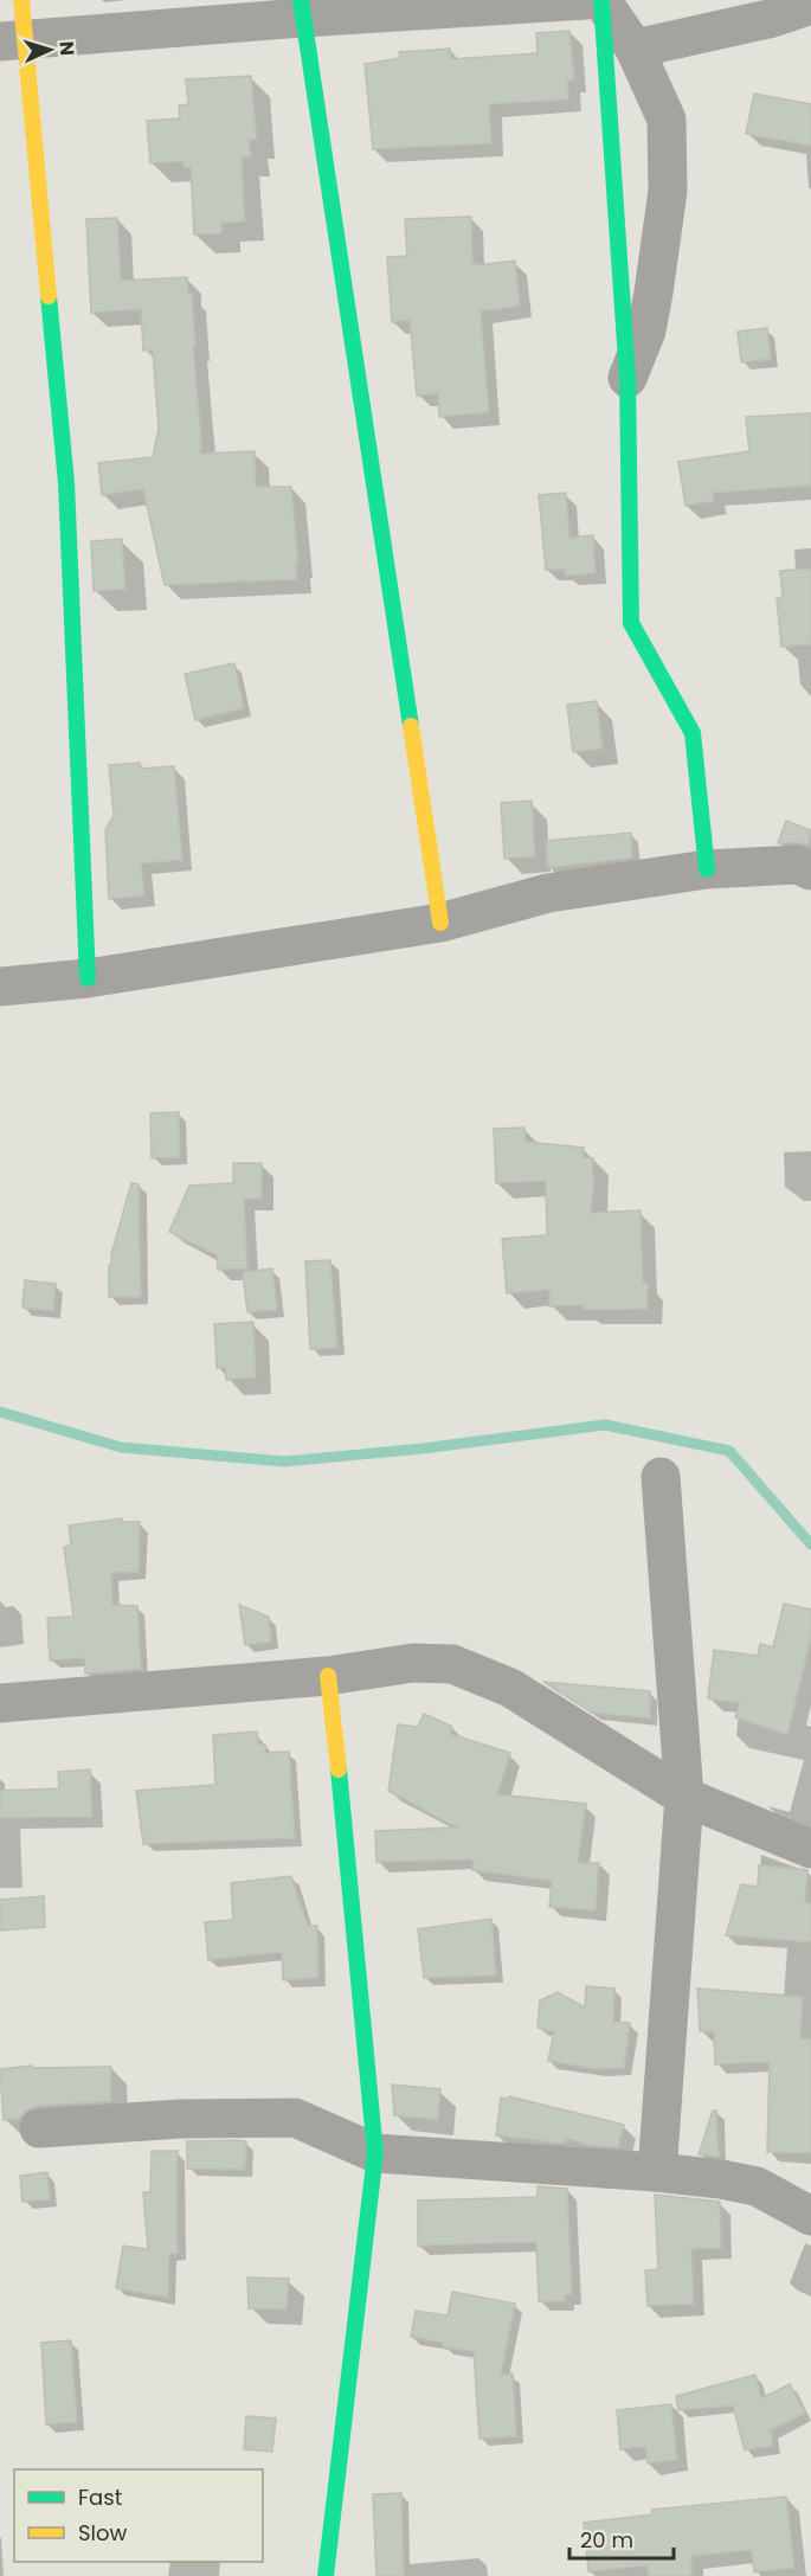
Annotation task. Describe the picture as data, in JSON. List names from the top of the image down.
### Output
{
  "legend": ["Fast", "Slow"],
  "scale_bar": "20 m",
  "north": "right"
}
